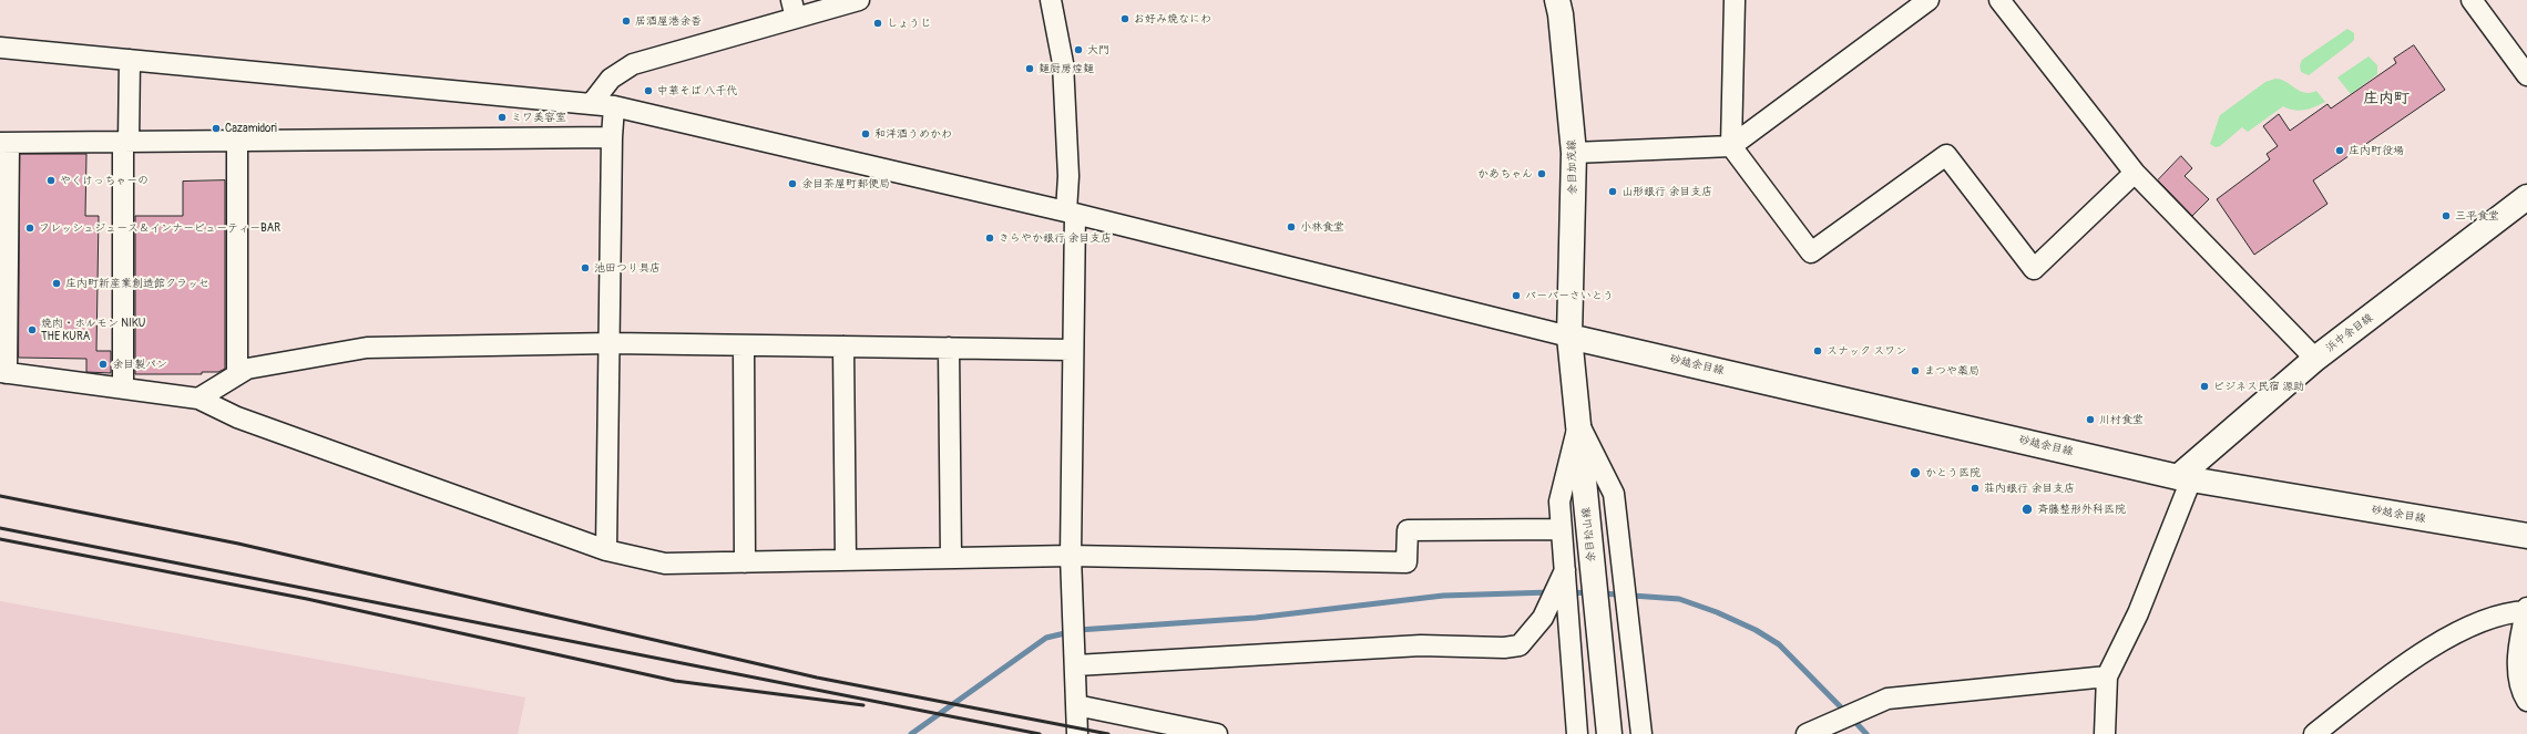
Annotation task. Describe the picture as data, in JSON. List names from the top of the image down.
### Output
{
  "streets": {
    "main road": [
      "余目加茂線",
      "浜中余目線",
      "砂越余目線",
      "余目松山線"
    ]
  },
  "crossings": [
    ["余目加茂線", "砂越余目線"],
    ["余目加茂線", "余目松山線"],
    ["浜中余目線", "砂越余目線"],
    ["砂越余目線", "余目松山線"]
  ],
  "districts": ["庄内町"],
  "places": [
    "お好み焼なにわ",
    "居酒屋港余香",
    "しょうじ",
    "大門",
    "麺厨房煌麺",
    "中華そば 八千代",
    "ミワ美容室",
    "Cazamidori",
    "和洋酒うめかわ",
    "庄内町役場",
    "かあちゃん",
    "やくけっちゃーの",
    "余目茶屋町郵便局",
    "山形銀行 余目支店",
    "三平食堂",
    "小林食堂",
    "フレッシュジュース＆インナービューティーBAR",
    "きらやか銀行 余目支店",
    "池田つり具店",
    "庄内町新産業創造館クラッセ",
    "バーバーさいとう",
    "焼肉・ホルモン NIKU THE KURA",
    "スナック スワン",
    "余目製パン",
    "まつや薬局",
    "ビジネス民宿 源助",
    "川村食堂",
    "かとう医院",
    "荘内銀行 余目支店",
    "斉藤整形外科医院"
  ]
}
